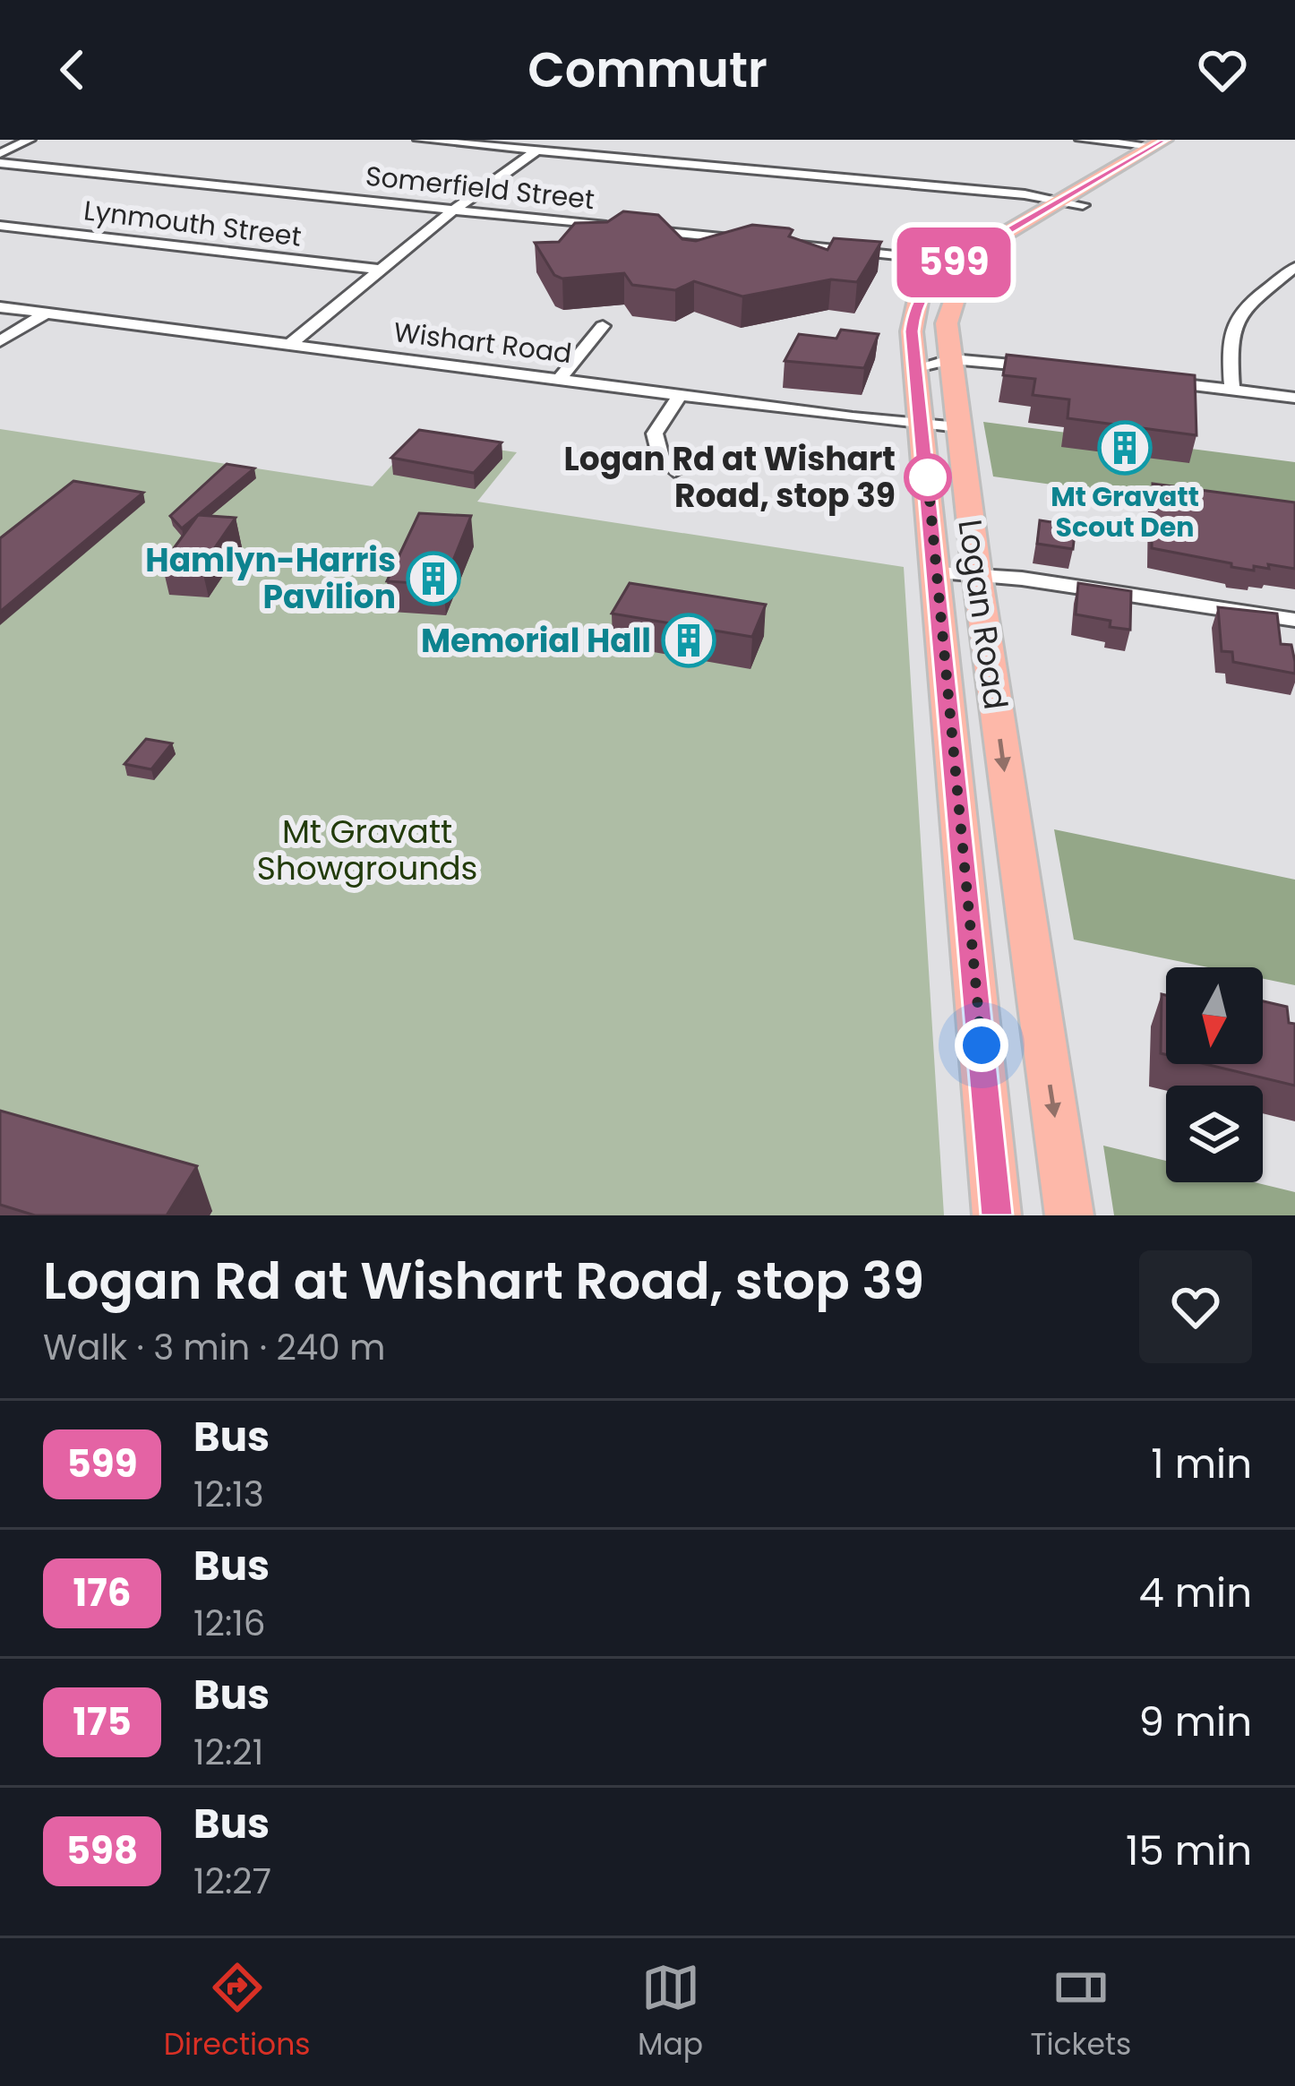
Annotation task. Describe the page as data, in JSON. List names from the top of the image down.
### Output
{
  "streets": {
    "main road": ["Logan Road"],
    "street": ["Somerfield Street", "Lynmouth Street", "Wishart Road"]
  },
  "crossings": [
    ["Wishart Road", "Logan Road"]
  ],
  "parks": ["Mt Gravatt Showgrounds"],
  "places": {
    "building": ["Mt Gravatt Scout Den", "Hamlyn-Harris Pavilion", "Memorial Hall"],
    "other": ["Logan Rd at Wishart Road, stop 39"]
  },
  "lines": ["bus line 599"],
  "north": "bottom",
  "page": {
    "header": "Commutr",
    "on_map": "599",
    "heading": ["Logan Rd at Wishart Road, stop 39", "Walk · 3 min · 240 m"],
    "list": [
      {
        "mark": "599",
        "name": "Bus",
        "note": "12:13",
        "value": "1 min"
      },
      {
        "mark": "176",
        "name": "Bus",
        "note": "12:16",
        "value": "4 min"
      },
      {
        "mark": "175",
        "name": "Bus",
        "note": "12:21",
        "value": "9 min"
      },
      {
        "mark": "598",
        "name": "Bus",
        "note": "12:27",
        "value": "15 min"
      }
    ],
    "tabs": ["Directions", "Map", "Tickets"]
  }
}
